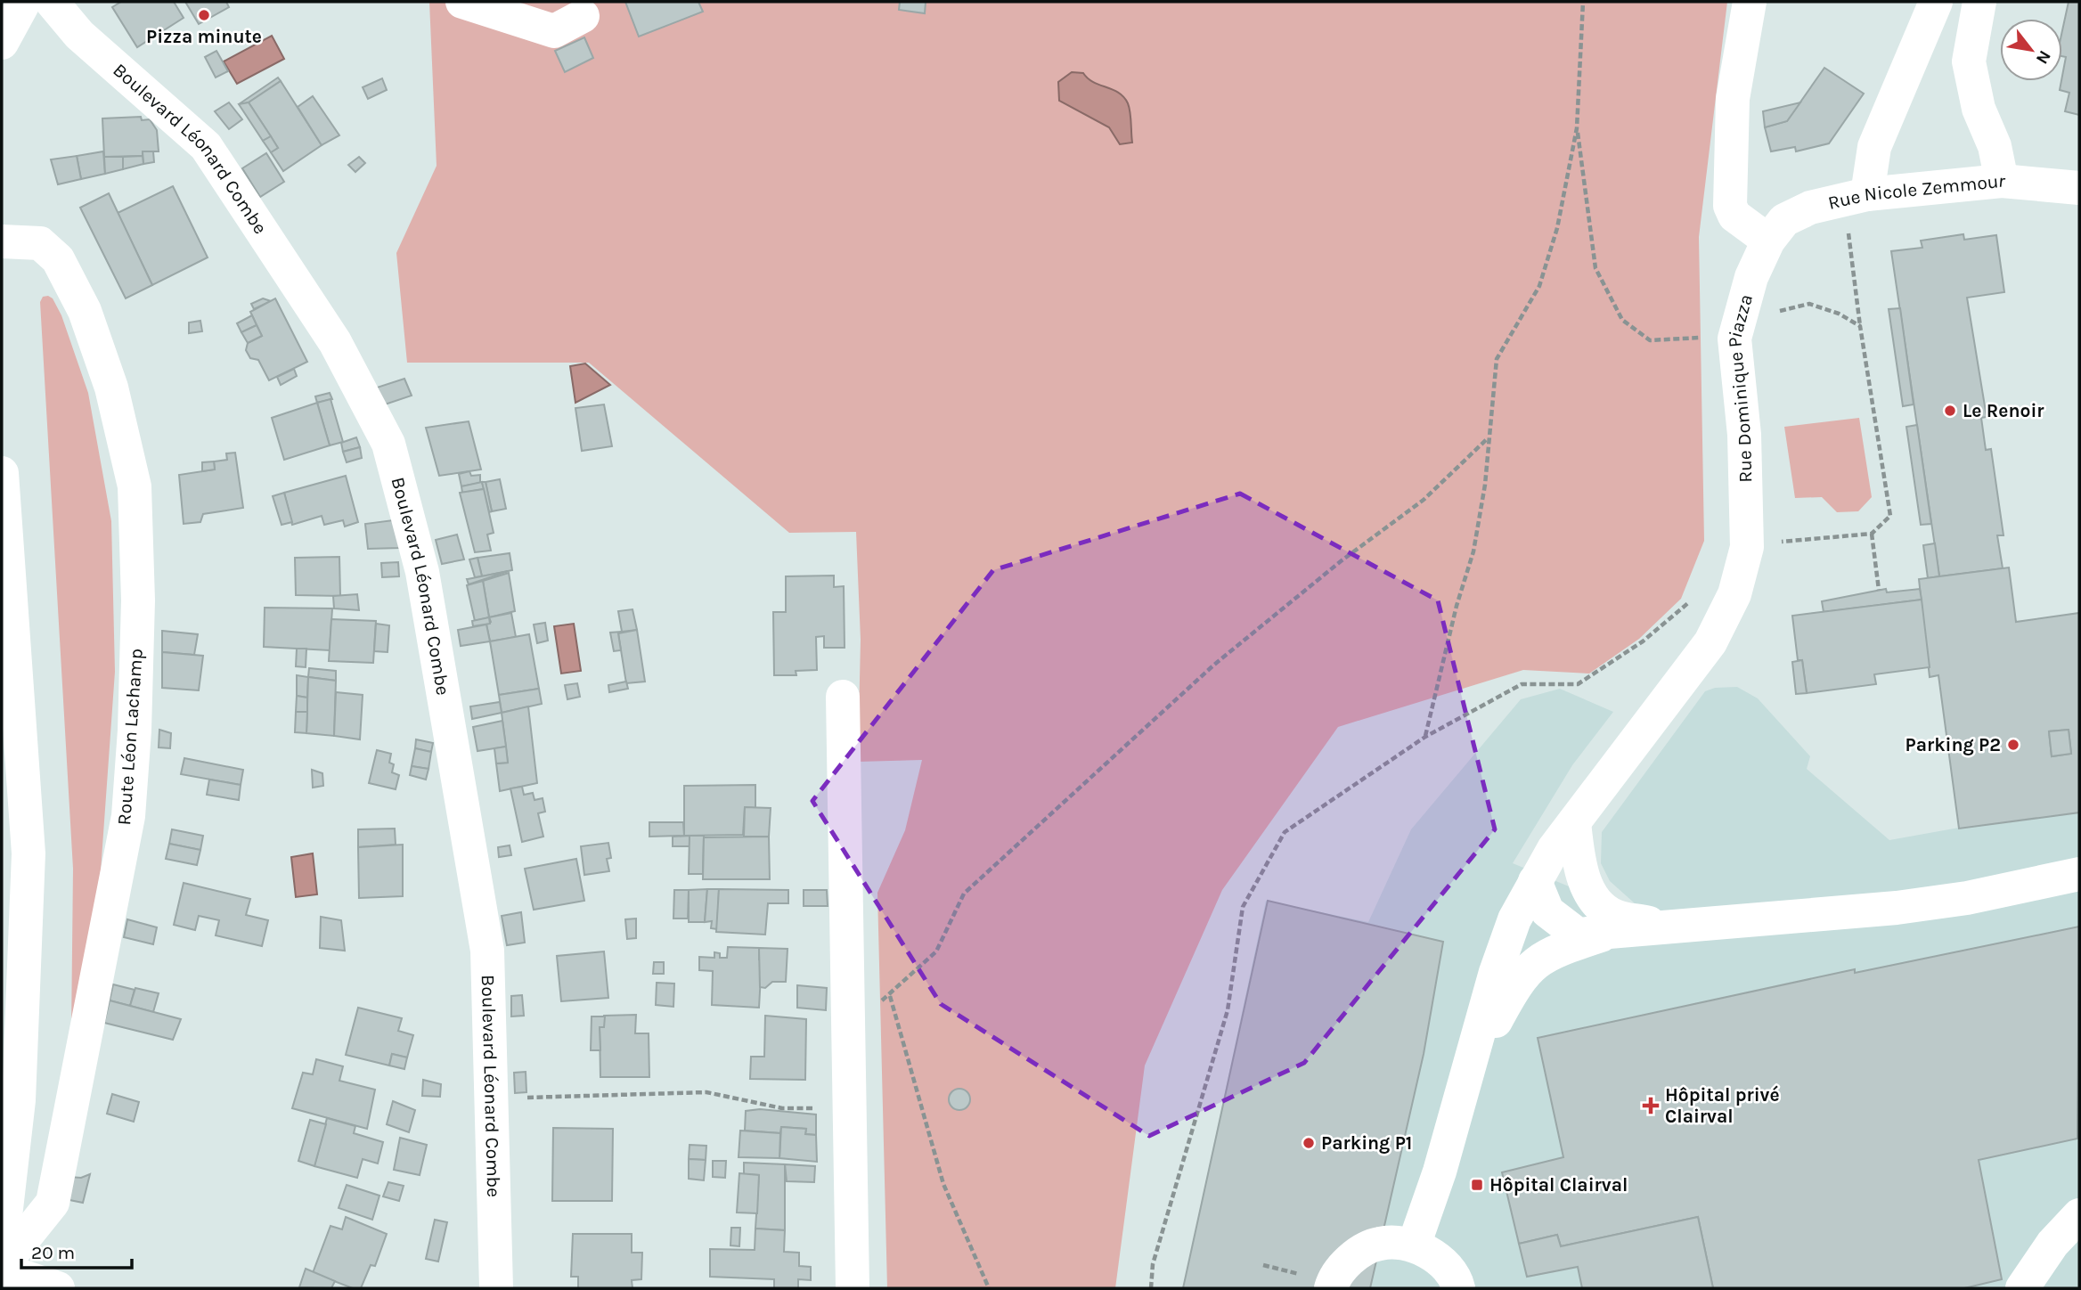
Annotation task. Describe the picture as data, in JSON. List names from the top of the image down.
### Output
{
  "streets": {
    "street": [
      "Boulevard Léonard Combe",
      "Rue Nicole Zemmour",
      "Rue Dominique Piazza",
      "Route Léon Lachamp"
    ]
  },
  "crossings": [
    ["Rue Nicole Zemmour", "Rue Dominique Piazza"]
  ],
  "places": {
    "other": [
      "Pizza minute",
      "Le Renoir",
      "Parking P2",
      "Parking P1"
    ],
    "health": ["Hôpital privé Clairval"],
    "transit": ["Hôpital Clairval"]
  },
  "scale_bar": "20 m",
  "north": "bottom right"
}
